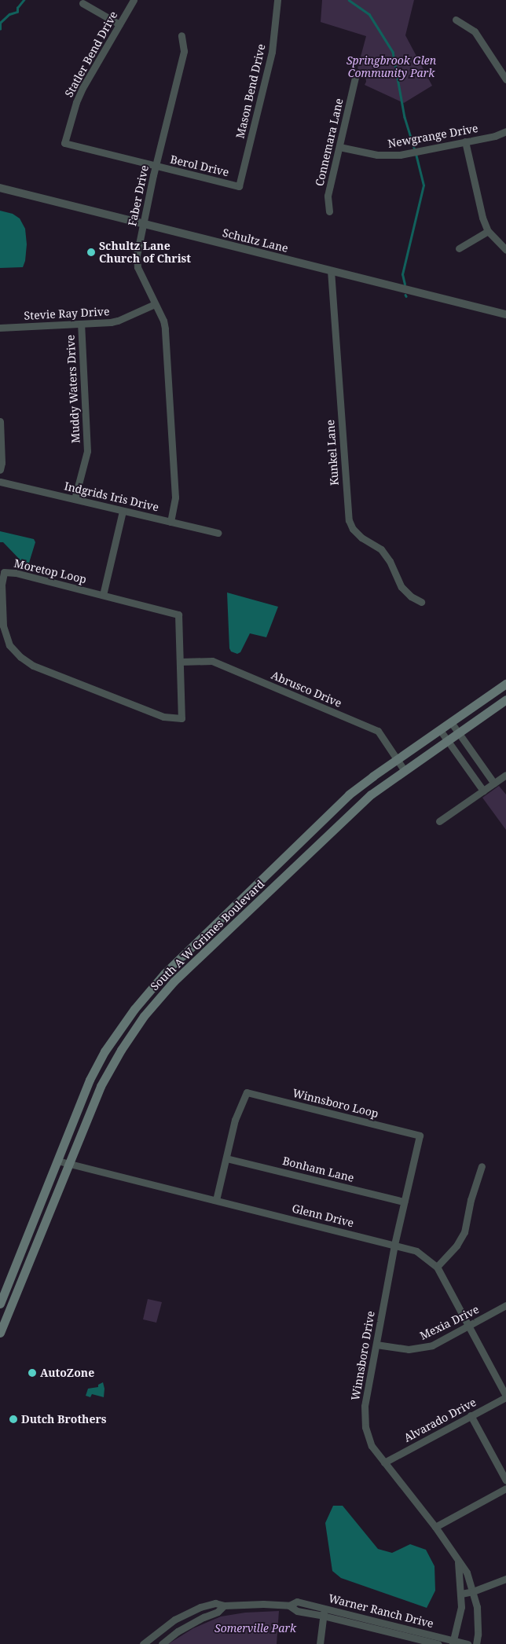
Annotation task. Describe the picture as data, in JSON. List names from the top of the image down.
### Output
{
  "streets": {
    "main road": ["South A W Grimes Boulevard"],
    "street": [
      "Statler Bend Drive",
      "Mason Bend Drive",
      "Newgrange Drive",
      "Connemara Lane",
      "Berol Drive",
      "Faber Drive",
      "Schultz Lane",
      "Stevie Ray Drive",
      "Muddy Waters Drive",
      "Kunkel Lane",
      "Indgrids Iris Drive",
      "Moretop Loop",
      "Abrusco Drive",
      "Winnsboro Loop",
      "Bonham Lane",
      "Glenn Drive",
      "Mexia Drive",
      "Winnsboro Drive",
      "Alvarado Drive",
      "Warner Ranch Drive"
    ]
  },
  "crossings": [
    ["Statler Bend Drive", "Berol Drive"],
    ["Mason Bend Drive", "Berol Drive"],
    ["Newgrange Drive", "Connemara Lane"],
    ["Berol Drive", "Faber Drive"],
    ["Faber Drive", "Schultz Lane"],
    ["Faber Drive", "Stevie Ray Drive"],
    ["Faber Drive", "Indgrids Iris Drive"],
    ["Schultz Lane", "Kunkel Lane"],
    ["Stevie Ray Drive", "Muddy Waters Drive"],
    ["Muddy Waters Drive", "Indgrids Iris Drive"],
    ["Moretop Loop", "Abrusco Drive"],
    ["Abrusco Drive", "South A W Grimes Boulevard"],
    ["South A W Grimes Boulevard", "Glenn Drive"],
    ["Winnsboro Loop", "Bonham Lane"],
    ["Winnsboro Loop", "Glenn Drive"],
    ["Winnsboro Loop", "Winnsboro Drive"],
    ["Glenn Drive", "Mexia Drive"],
    ["Glenn Drive", "Winnsboro Drive"],
    ["Glenn Drive", "Alvarado Drive"],
    ["Mexia Drive", "Winnsboro Drive"],
    ["Winnsboro Drive", "Alvarado Drive"],
    ["Winnsboro Drive", "Warner Ranch Drive"]
  ],
  "parks": ["Springbrook Glen Community Park", "Somerville Park"],
  "places": ["Schultz Lane Church of Christ", "AutoZone", "Dutch Brothers"]
}
